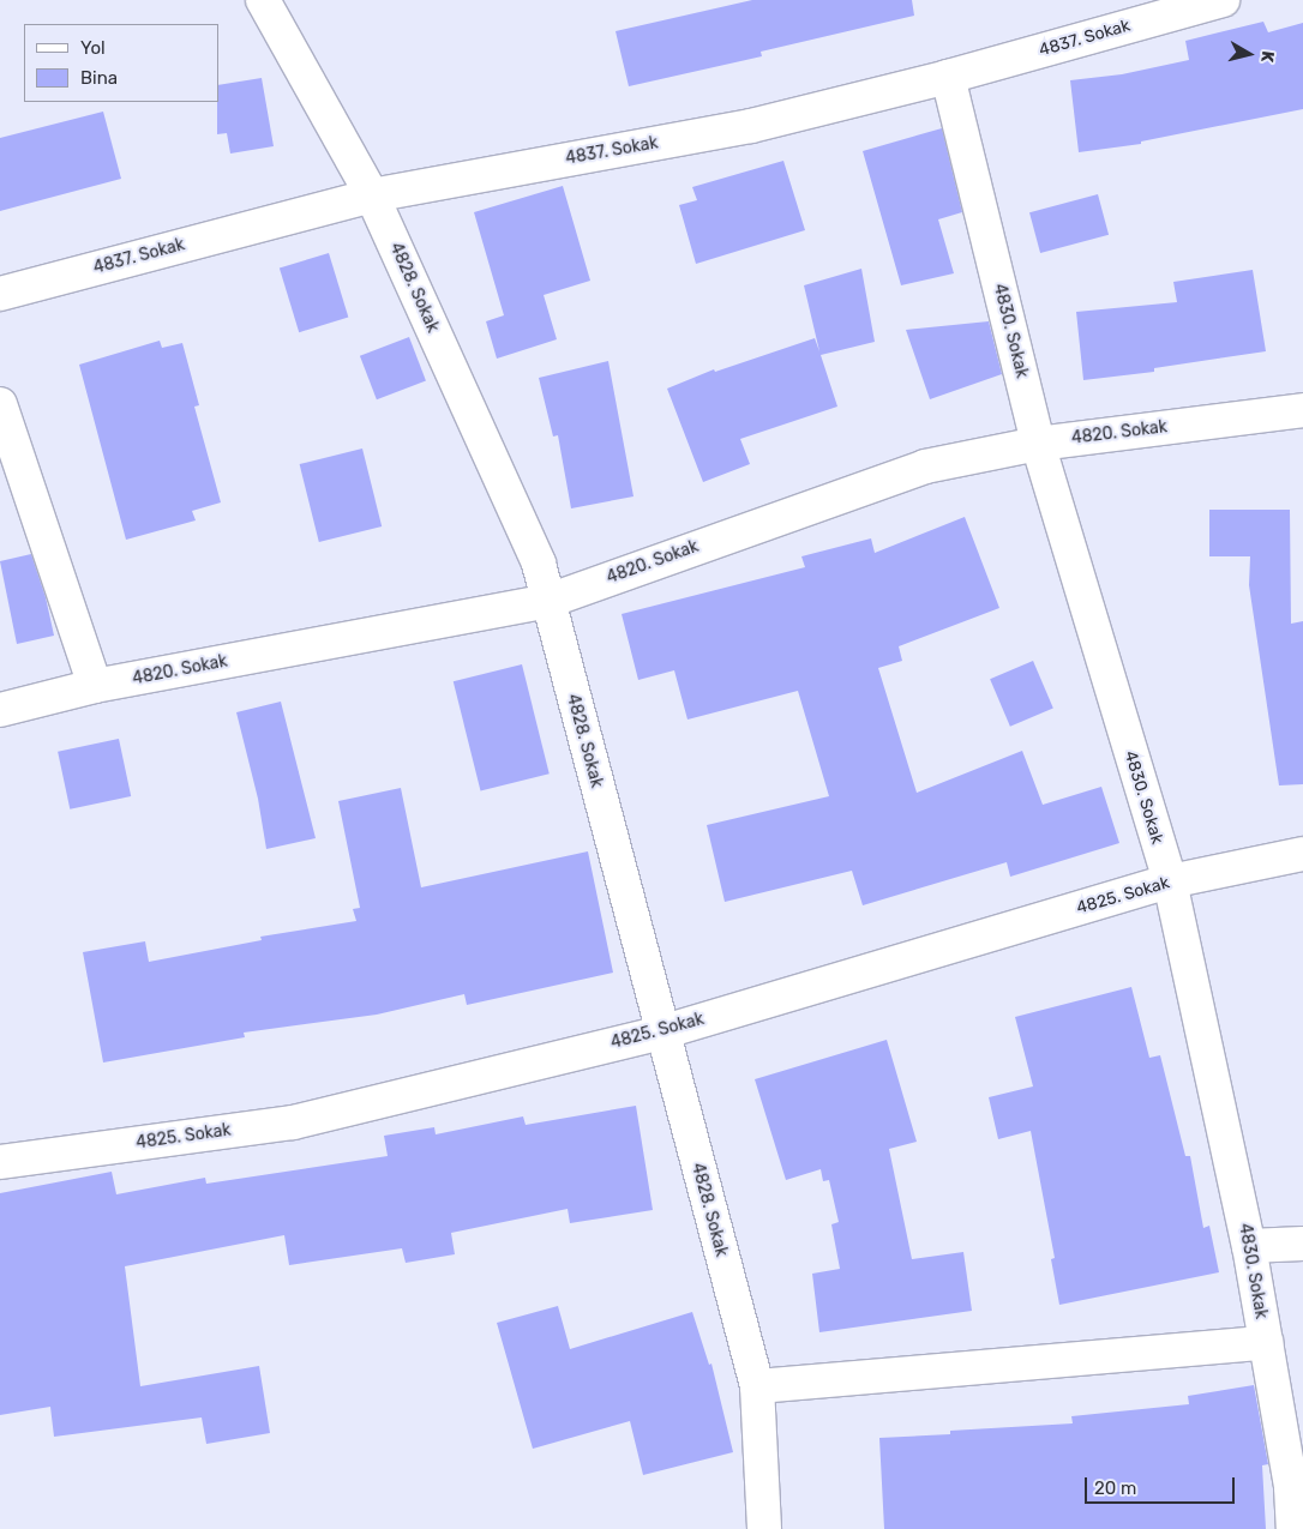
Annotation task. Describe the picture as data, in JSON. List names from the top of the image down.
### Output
{
  "streets": {
    "street": [
      "4837. Sokak",
      "4828. Sokak",
      "4830. Sokak",
      "4820. Sokak",
      "4825. Sokak"
    ]
  },
  "crossings": [
    ["4837. Sokak", "4828. Sokak"],
    ["4837. Sokak", "4830. Sokak"],
    ["4828. Sokak", "4820. Sokak"],
    ["4828. Sokak", "4825. Sokak"],
    ["4830. Sokak", "4820. Sokak"],
    ["4830. Sokak", "4825. Sokak"]
  ],
  "legend": ["Yol", "Bina"],
  "scale_bar": "20 m",
  "north": "right"
}
